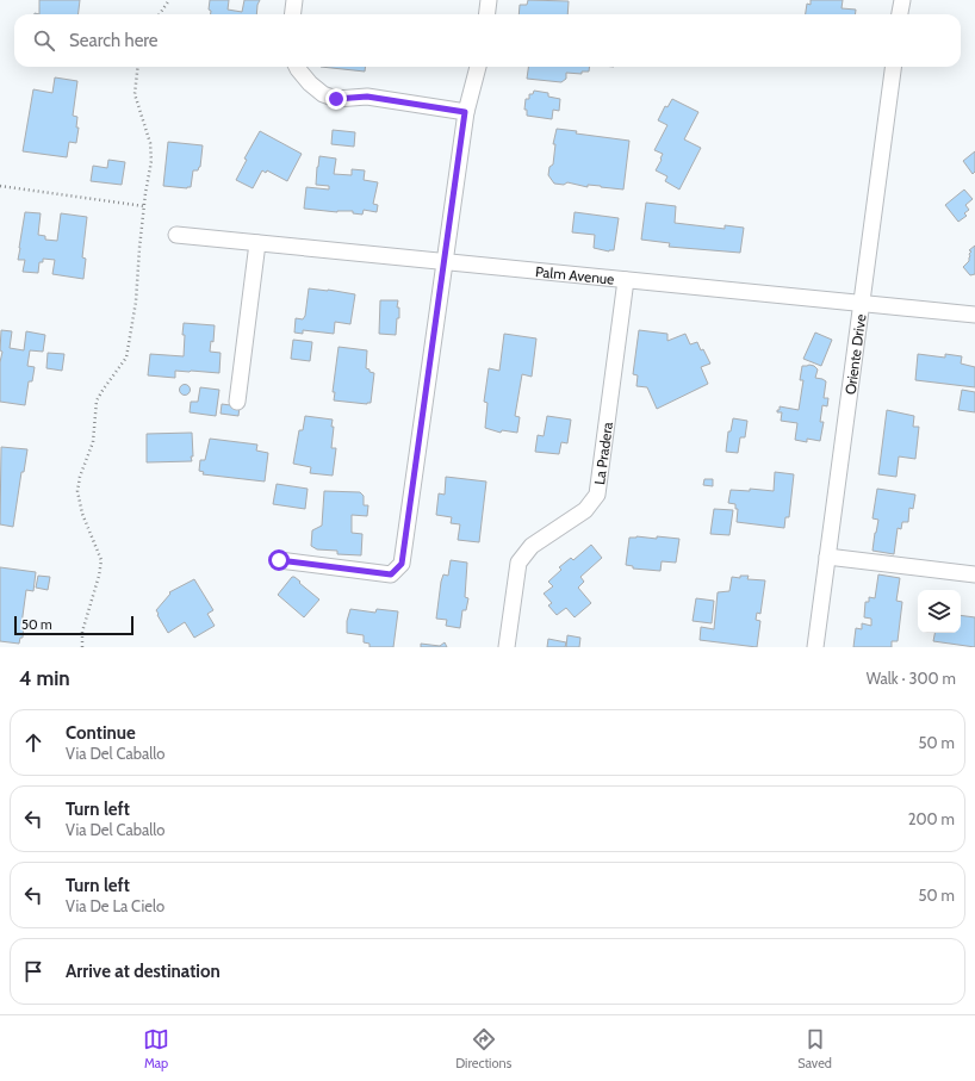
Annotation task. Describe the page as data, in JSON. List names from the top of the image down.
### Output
{
  "streets": {
    "street": ["Palm Avenue", "Oriente Drive", "La Pradera"]
  },
  "crossings": [
    ["Palm Avenue", "Oriente Drive"],
    ["Palm Avenue", "La Pradera"]
  ],
  "scale_bar": "50 m",
  "page": {
    "search": "Search here",
    "scale": "50 m",
    "heading": ["4 min", "Walk · 300 m"],
    "list": [
      ["Continue", "Via Del Caballo", "50 m"],
      ["Turn left", "Via Del Caballo", "200 m"],
      ["Turn left", "Via De La Cielo", "50 m"],
      "Arrive at destination"
    ],
    "nav": ["Map", "Directions", "Saved"]
  }
}
